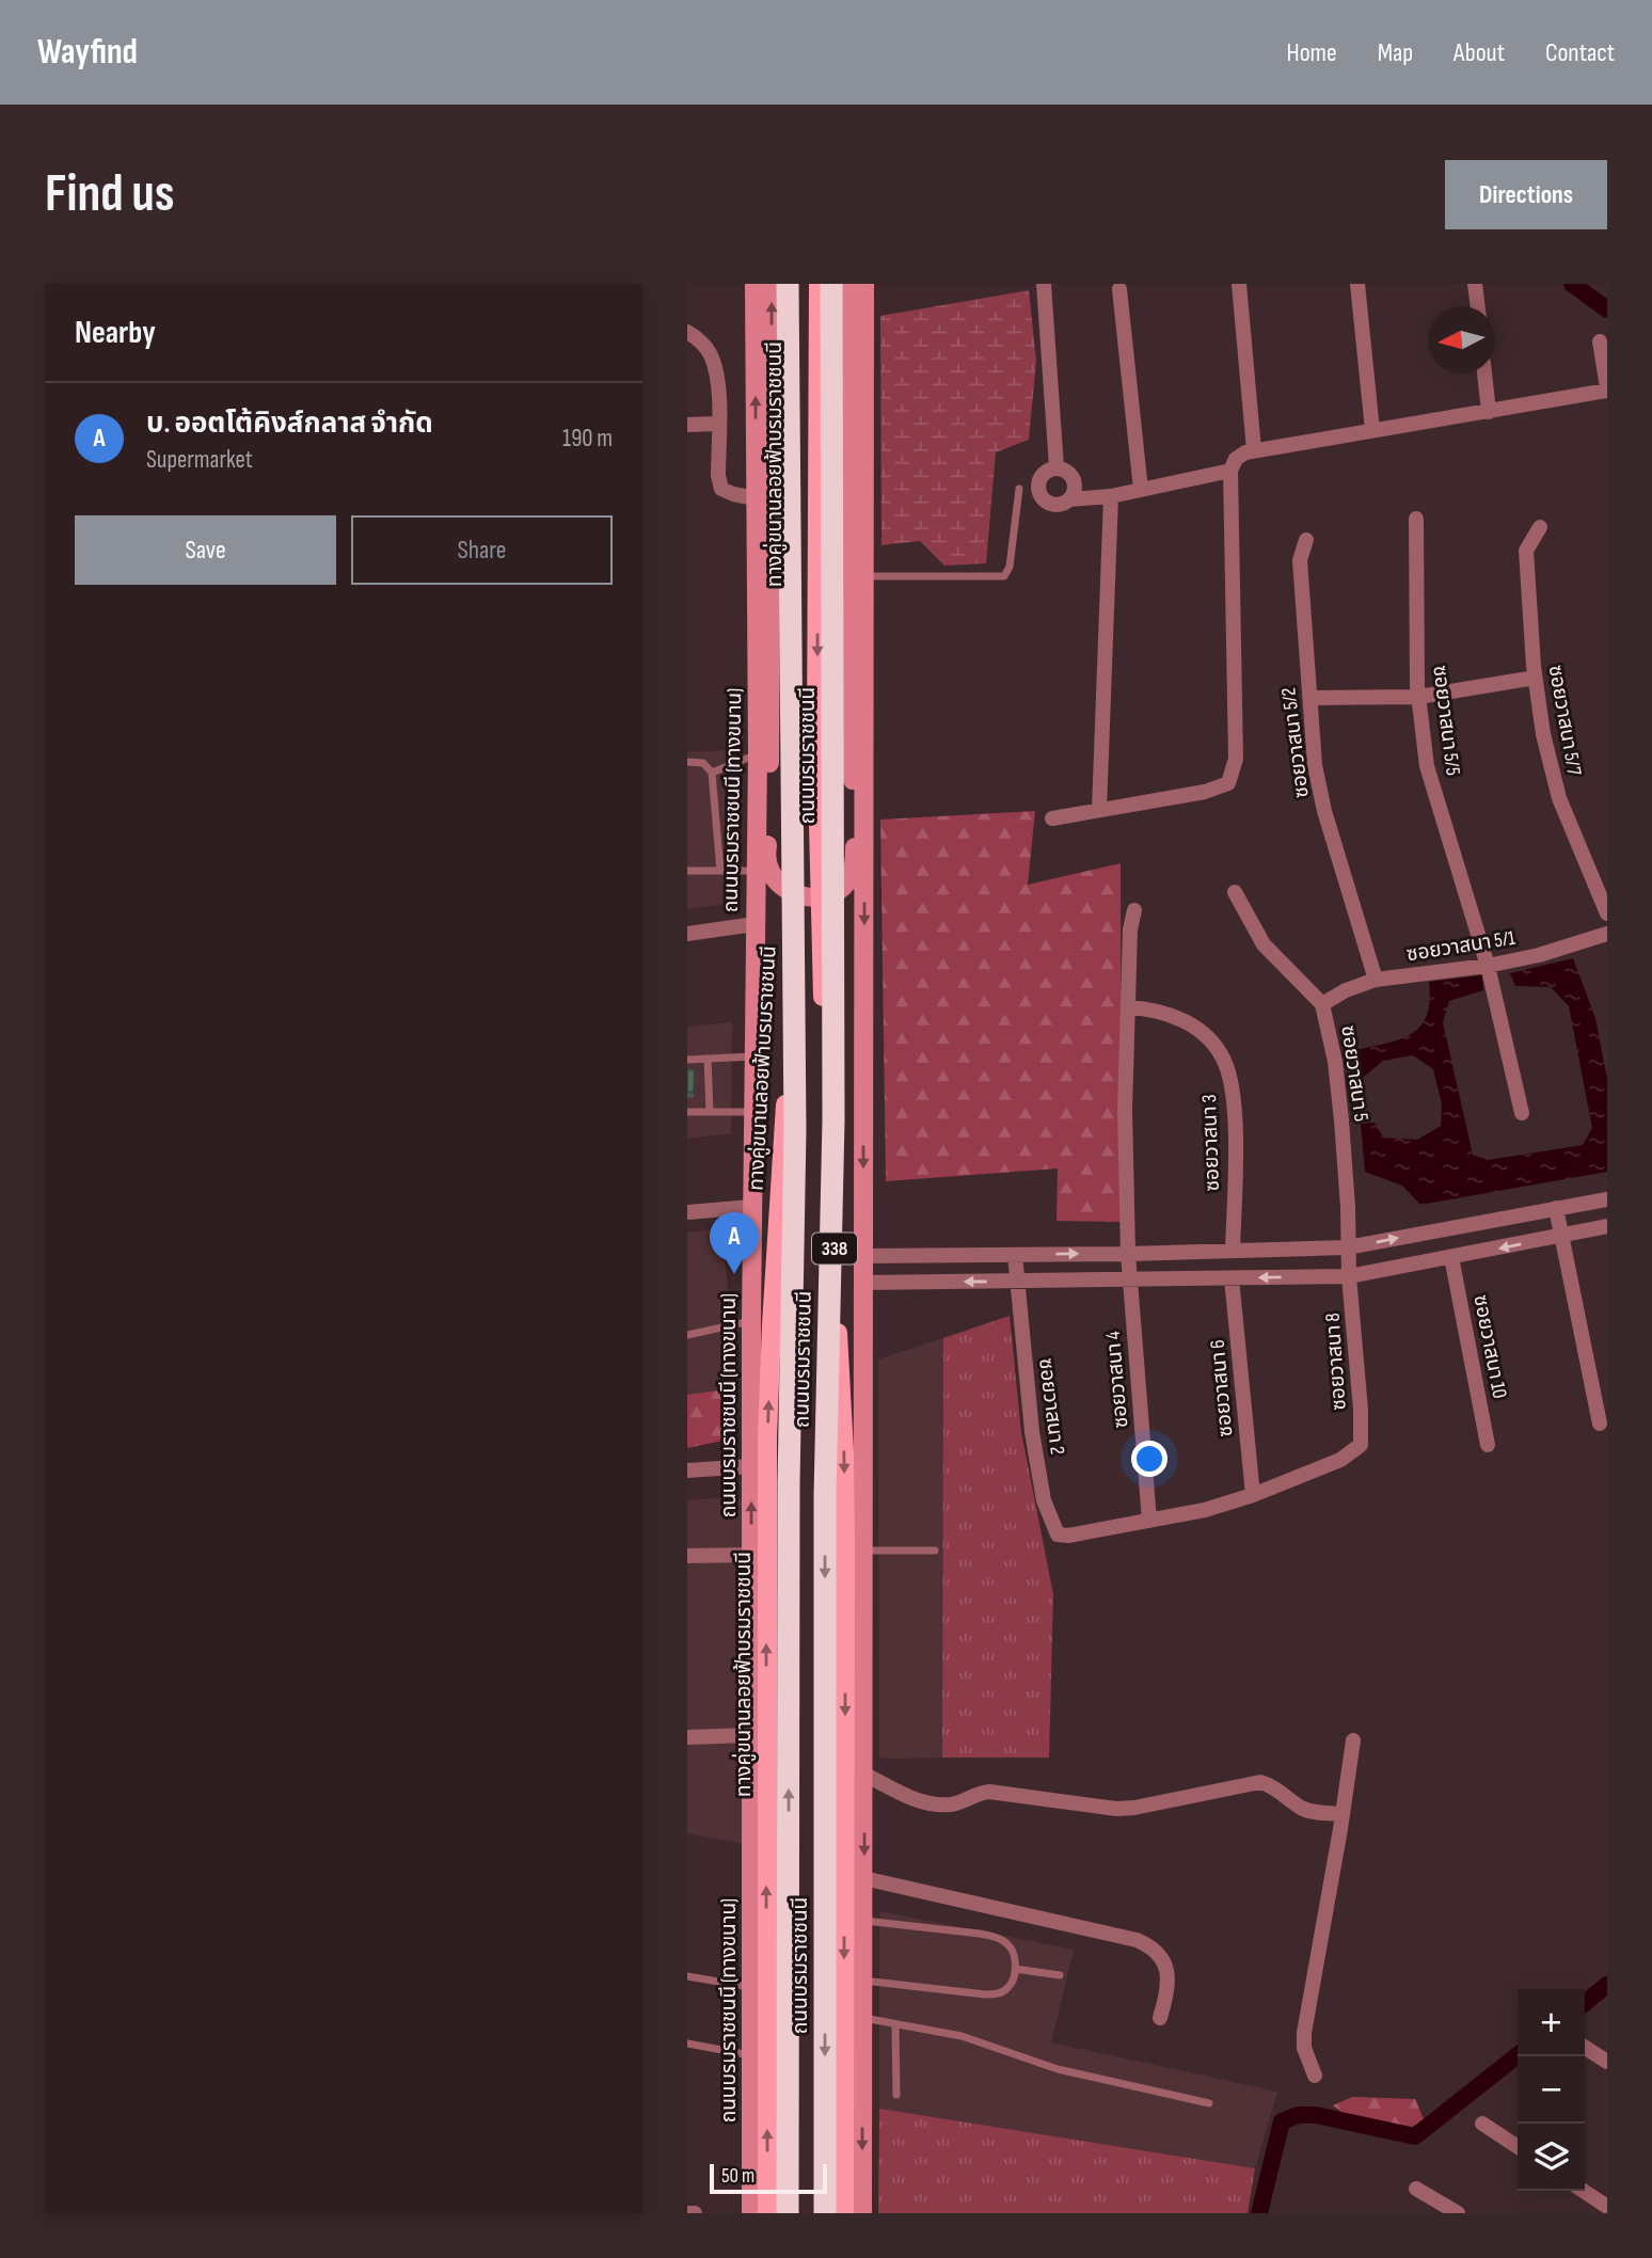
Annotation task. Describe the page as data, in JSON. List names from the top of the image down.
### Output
{
  "streets": {
    "highway": ["ถนนบรมราชชนนี", "338"],
    "main road": ["ทางคู่ขนานลอยฟ้าบรมราชชนนี", "ถนนบรมราชชนนี (ทางขนาน)"],
    "street": [
      "ซอยวาสนา 5/5",
      "ซอยวาสนา 5/7",
      "ซอยวาสนา 5/2",
      "ซอยวาสนา 5/1",
      "ซอยวาสนา 5",
      "ซอยวาสนา 3",
      "ซอยวาสนา 10",
      "ซอยวาสนา 8",
      "ซอยวาสนา 4",
      "ซอยวาสนา 6",
      "ซอยวาสนา 2"
    ]
  },
  "crossings": [
    ["ซอยวาสนา 5/5", "ซอยวาสนา 5/1"],
    ["ซอยวาสนา 5/2", "ซอยวาสนา 5/1"],
    ["ซอยวาสนา 5/1", "ซอยวาสนา 5"],
    ["ซอยวาสนา 5", "ซอยวาสนา 8"],
    ["ซอยวาสนา 3", "ซอยวาสนา 4"],
    ["ซอยวาสนา 8", "ซอยวาสนา 6"],
    ["ซอยวาสนา 4", "ซอยวาสนา 2"]
  ],
  "scale_bar": "50 m",
  "north": "left",
  "page": {
    "header": "Wayfind",
    "nav": [
      "Home",
      "Map",
      "About",
      "Contact"
    ],
    "buttons": [
      "Directions",
      ["Save", "Share"]
    ],
    "title": "Find us",
    "heading": "Nearby",
    "list": [
      {
        "mark": "A",
        "name": "บ. ออตโต้คิงส์กลาส จำกัด",
        "note": "Supermarket",
        "value": "190 m"
      }
    ],
    "pins": "A",
    "map_buttons": ["+", "−"],
    "scale": "50 m"
  }
}
